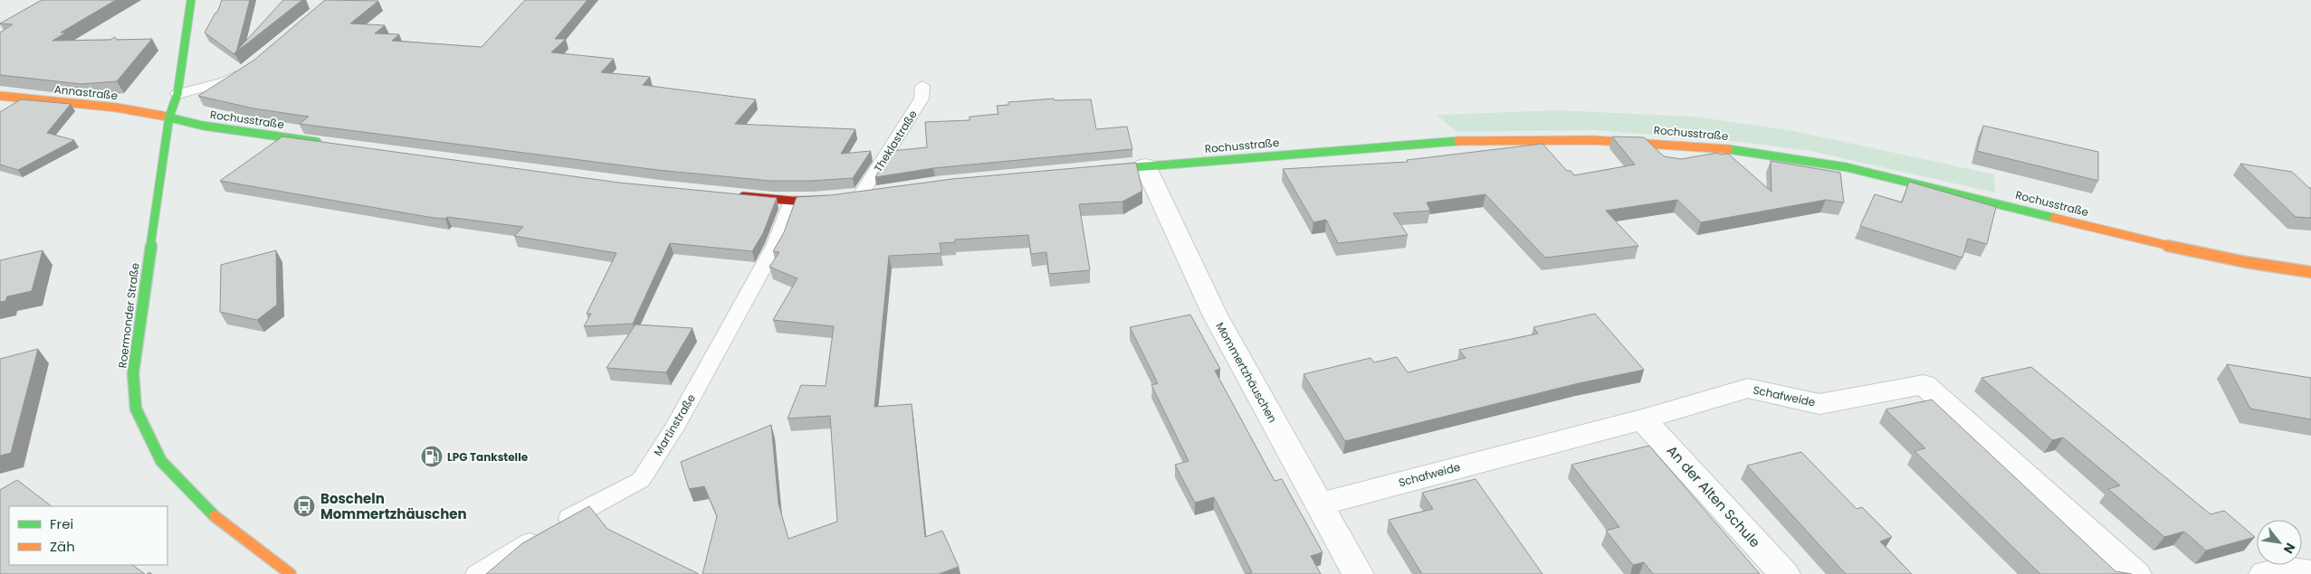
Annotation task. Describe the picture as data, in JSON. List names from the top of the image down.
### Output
{
  "streets": {
    "street": [
      "Annastraße",
      "Rochusstraße",
      "Roermonder Straße",
      "Mommertzhäuschen",
      "Schafweide",
      "An der Alten Schule"
    ],
    "lane": ["Theklastraße", "Martinstraße"]
  },
  "crossings": [
    ["Annastraße", "Rochusstraße"],
    ["Annastraße", "Roermonder Straße"],
    ["Rochusstraße", "Roermonder Straße"],
    ["Rochusstraße", "Mommertzhäuschen"],
    ["Mommertzhäuschen", "Schafweide"],
    ["Schafweide", "An der Alten Schule"]
  ],
  "places": {
    "fuel station": ["LPG Tankstelle"],
    "bus stop": ["Boscheln Mommertzhäuschen"]
  },
  "legend": ["Frei", "Zäh"],
  "north": "bottom right"
}
